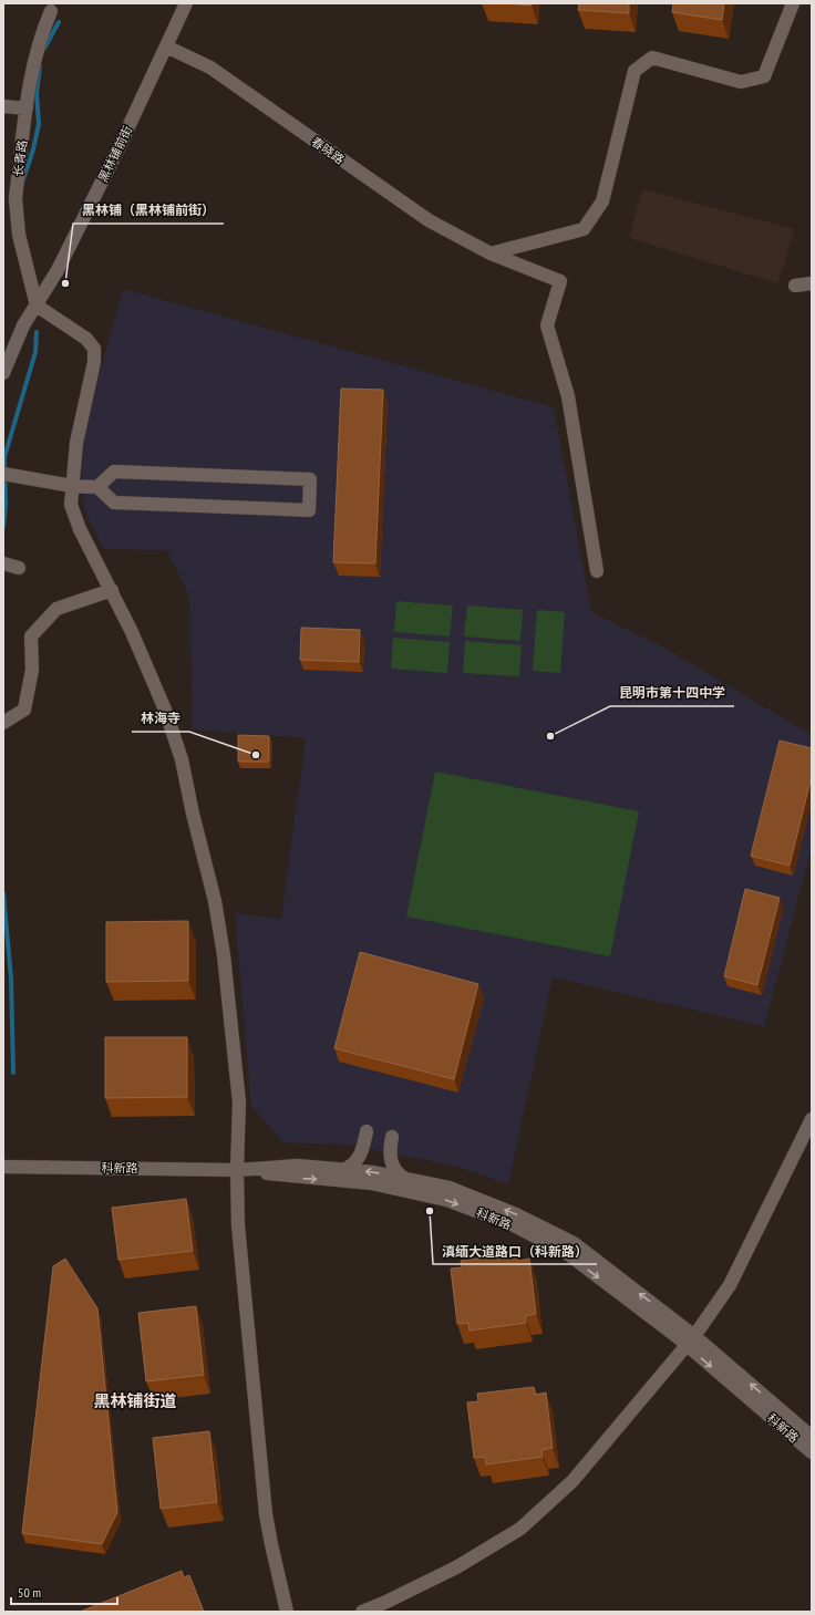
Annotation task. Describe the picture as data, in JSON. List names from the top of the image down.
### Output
{
  "streets": {
    "street": [
      "春晓路",
      "黑林铺前街",
      "长青路",
      "科新路"
    ]
  },
  "crossings": [
    ["春晓路", "黑林铺前街"],
    ["黑林铺前街", "长青路"]
  ],
  "districts": ["黑林铺街道"],
  "places": [
    "黑林铺（黑林铺前街）",
    "昆明市第十四中学",
    "林海寺",
    "滇缅大道路口（科新路）"
  ],
  "scale_bar": "50 m"
}
